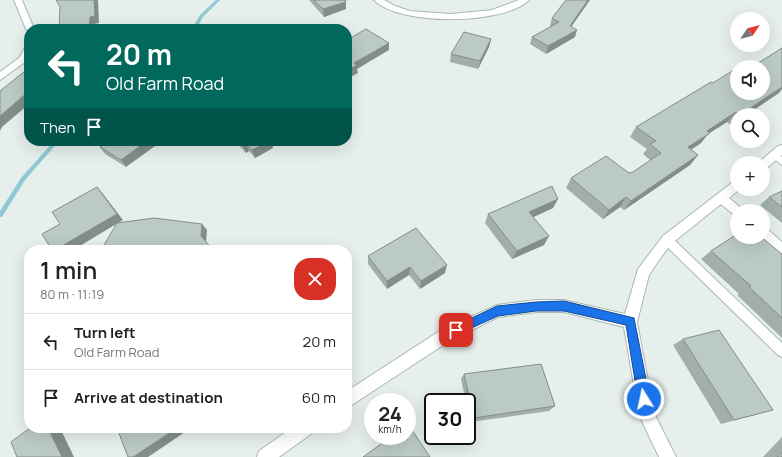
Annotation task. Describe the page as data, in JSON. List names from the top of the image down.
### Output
{
  "north": "top right",
  "page": {
    "map_buttons": ["+", "−"],
    "turn": ["20 m", "Old Farm Road"],
    "then": "Then",
    "heading": ["1 min", "80 m · 11:19"],
    "list": [
      {
        "name": "Turn left",
        "note": "Old Farm Road",
        "value": "20 m"
      },
      {
        "name": "Arrive at destination",
        "value": "60 m"
      }
    ],
    "speed": "24 km/h",
    "limit": "30"
  }
}
